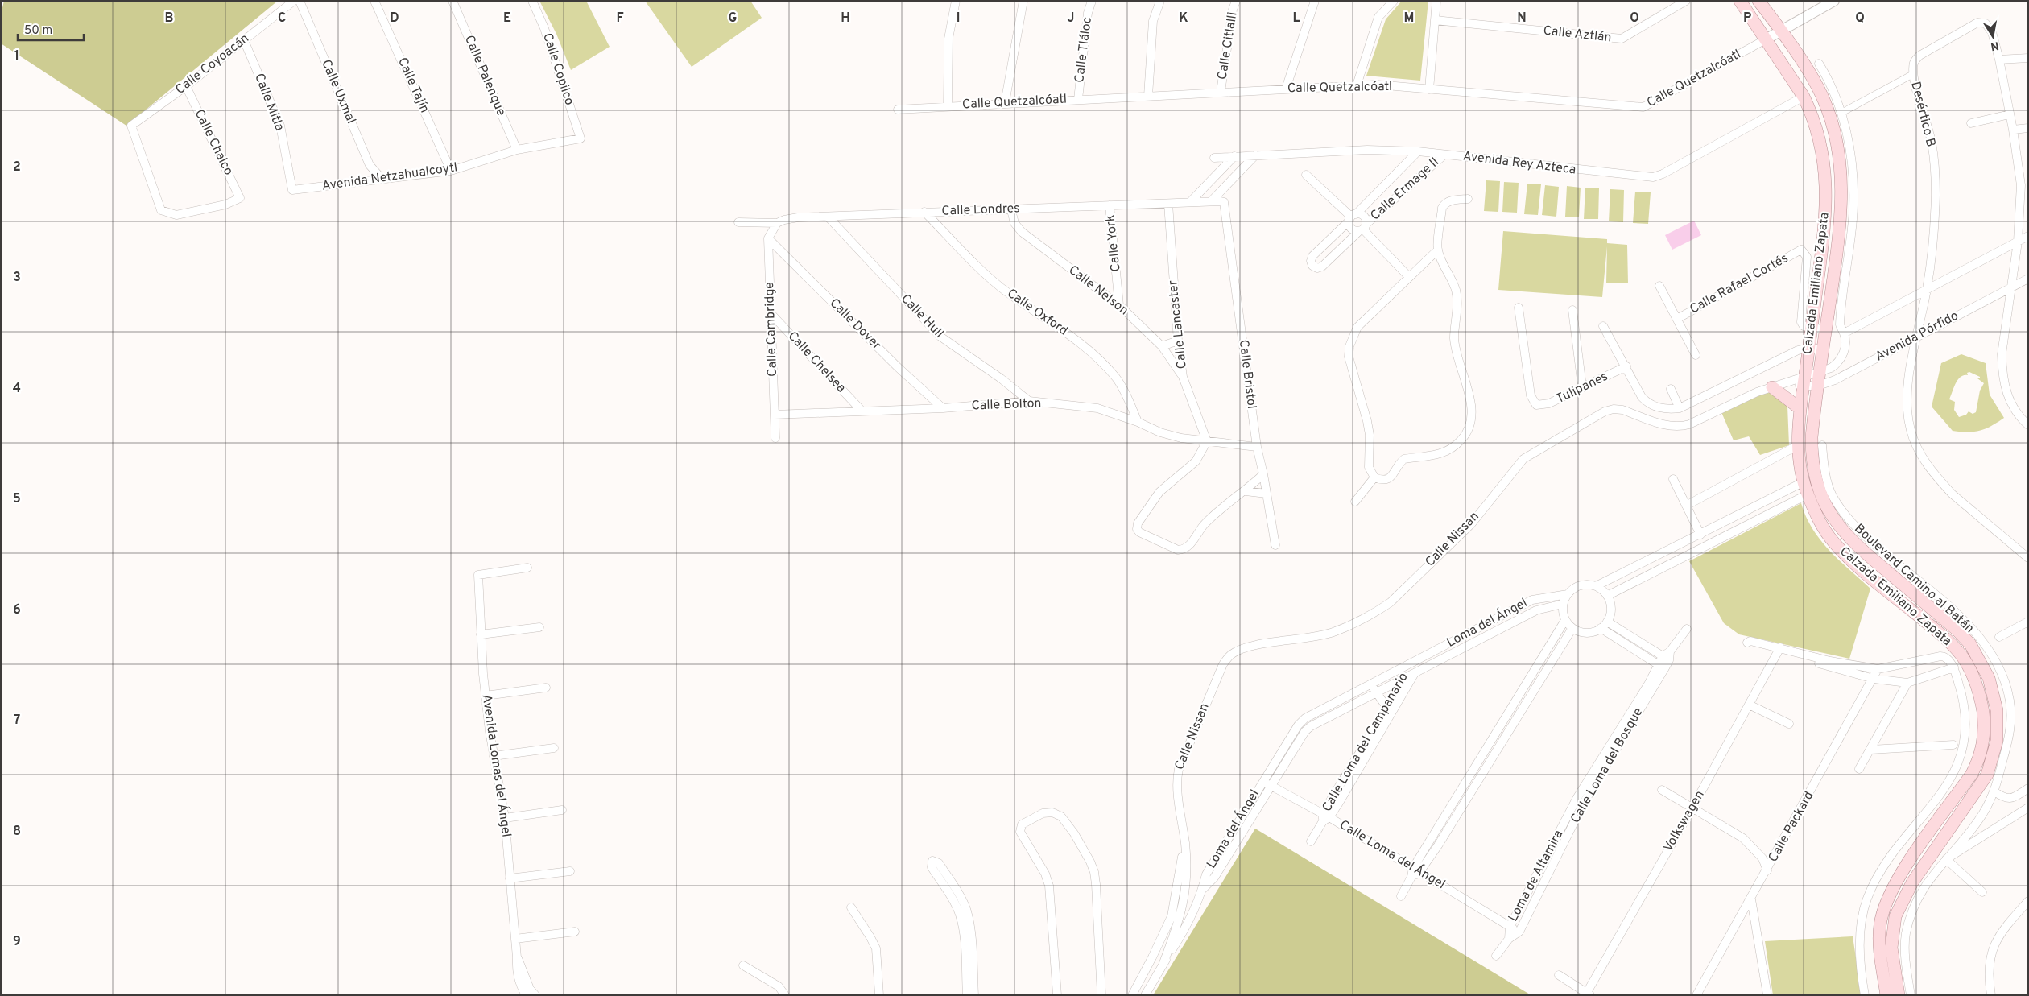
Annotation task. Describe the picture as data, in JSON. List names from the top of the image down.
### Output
{
  "streets": {
    "main road": ["Calzada Emiliano Zapata"],
    "street": [
      "Calle Aztlán",
      "Calle Citlalli",
      "Calle Tláloc",
      "Calle Coyoacán",
      "Calle Copilco",
      "Calle Palenque",
      "Calle Quetzalcóatl",
      "Calle Tajín",
      "Calle Uxmal",
      "Calle Mitla",
      "Desértico B",
      "Calle Chalco",
      "Avenida Rey Azteca",
      "Avenida Netzahualcoytl",
      "Calle Ermage II",
      "Calle Londres",
      "Calle York",
      "Calle Rafael Cortés",
      "Calle Nelson",
      "Calle Oxford",
      "Calle Hull",
      "Calle Dover",
      "Calle Lancaster",
      "Calle Cambridge",
      "Avenida Pórfido",
      "Calle Chelsea",
      "Calle Bristol",
      "Tulipanes",
      "Calle Bolton",
      "Calle Nissan",
      "Boulevard Camino al Batán",
      "Loma del Ángel",
      "Calle Loma del Campanario",
      "Avenida Lomas del Ángel",
      "Calle Loma del Bosque",
      "Volkswagen",
      "Calle Packard",
      "Calle Loma del Ángel",
      "Loma de Altamira"
    ]
  },
  "crossings": [
    ["Calle Citlalli", "Calle Quetzalcóatl"],
    ["Calle Tláloc", "Calle Quetzalcóatl"],
    ["Calle Coyoacán", "Calle Mitla"],
    ["Calle Coyoacán", "Calle Chalco"],
    ["Calle Copilco", "Avenida Netzahualcoytl"],
    ["Calle Palenque", "Avenida Netzahualcoytl"],
    ["Calle Quetzalcóatl", "Calzada Emiliano Zapata"],
    ["Calle Tajín", "Avenida Netzahualcoytl"],
    ["Calle Uxmal", "Avenida Netzahualcoytl"],
    ["Calle Mitla", "Avenida Netzahualcoytl"],
    ["Desértico B", "Avenida Pórfido"],
    ["Avenida Rey Azteca", "Calle Ermage II"],
    ["Avenida Rey Azteca", "Calzada Emiliano Zapata"],
    ["Calle Londres", "Calle York"],
    ["Calle Londres", "Calle Nelson"],
    ["Calle Londres", "Calle Oxford"],
    ["Calle Londres", "Calle Hull"],
    ["Calle Londres", "Calle Lancaster"],
    ["Calle Londres", "Calle Bristol"],
    ["Calle York", "Calle Nelson"],
    ["Calzada Emiliano Zapata", "Calle Rafael Cortés"],
    ["Calzada Emiliano Zapata", "Avenida Pórfido"],
    ["Calzada Emiliano Zapata", "Calle Nissan"],
    ["Calle Nelson", "Calle Lancaster"],
    ["Calle Oxford", "Calle Bolton"],
    ["Calle Hull", "Calle Bolton"],
    ["Calle Dover", "Calle Cambridge"],
    ["Calle Dover", "Calle Bolton"],
    ["Calle Lancaster", "Calle Bolton"],
    ["Calle Cambridge", "Calle Chelsea"],
    ["Calle Cambridge", "Calle Bolton"],
    ["Avenida Pórfido", "Calle Nissan"],
    ["Calle Chelsea", "Calle Bolton"],
    ["Calle Bristol", "Calle Bolton"],
    ["Loma del Ángel", "Calle Loma del Campanario"],
    ["Loma del Ángel", "Calle Loma del Ángel"],
    ["Calle Loma del Campanario", "Calle Loma del Ángel"],
    ["Calle Loma del Bosque", "Calle Loma del Ángel"],
    ["Calle Loma del Bosque", "Loma de Altamira"],
    ["Calle Loma del Ángel", "Loma de Altamira"]
  ],
  "scale_bar": "50 m",
  "north": "bottom",
  "grid": {
    "columns": [
      "B",
      "C",
      "D",
      "E",
      "F",
      "G",
      "H",
      "I",
      "J",
      "K",
      "L",
      "M",
      "N",
      "O",
      "P",
      "Q"
    ],
    "rows": [
      "1",
      "2",
      "3",
      "4",
      "5",
      "6",
      "7",
      "8",
      "9"
    ]
  }
}
